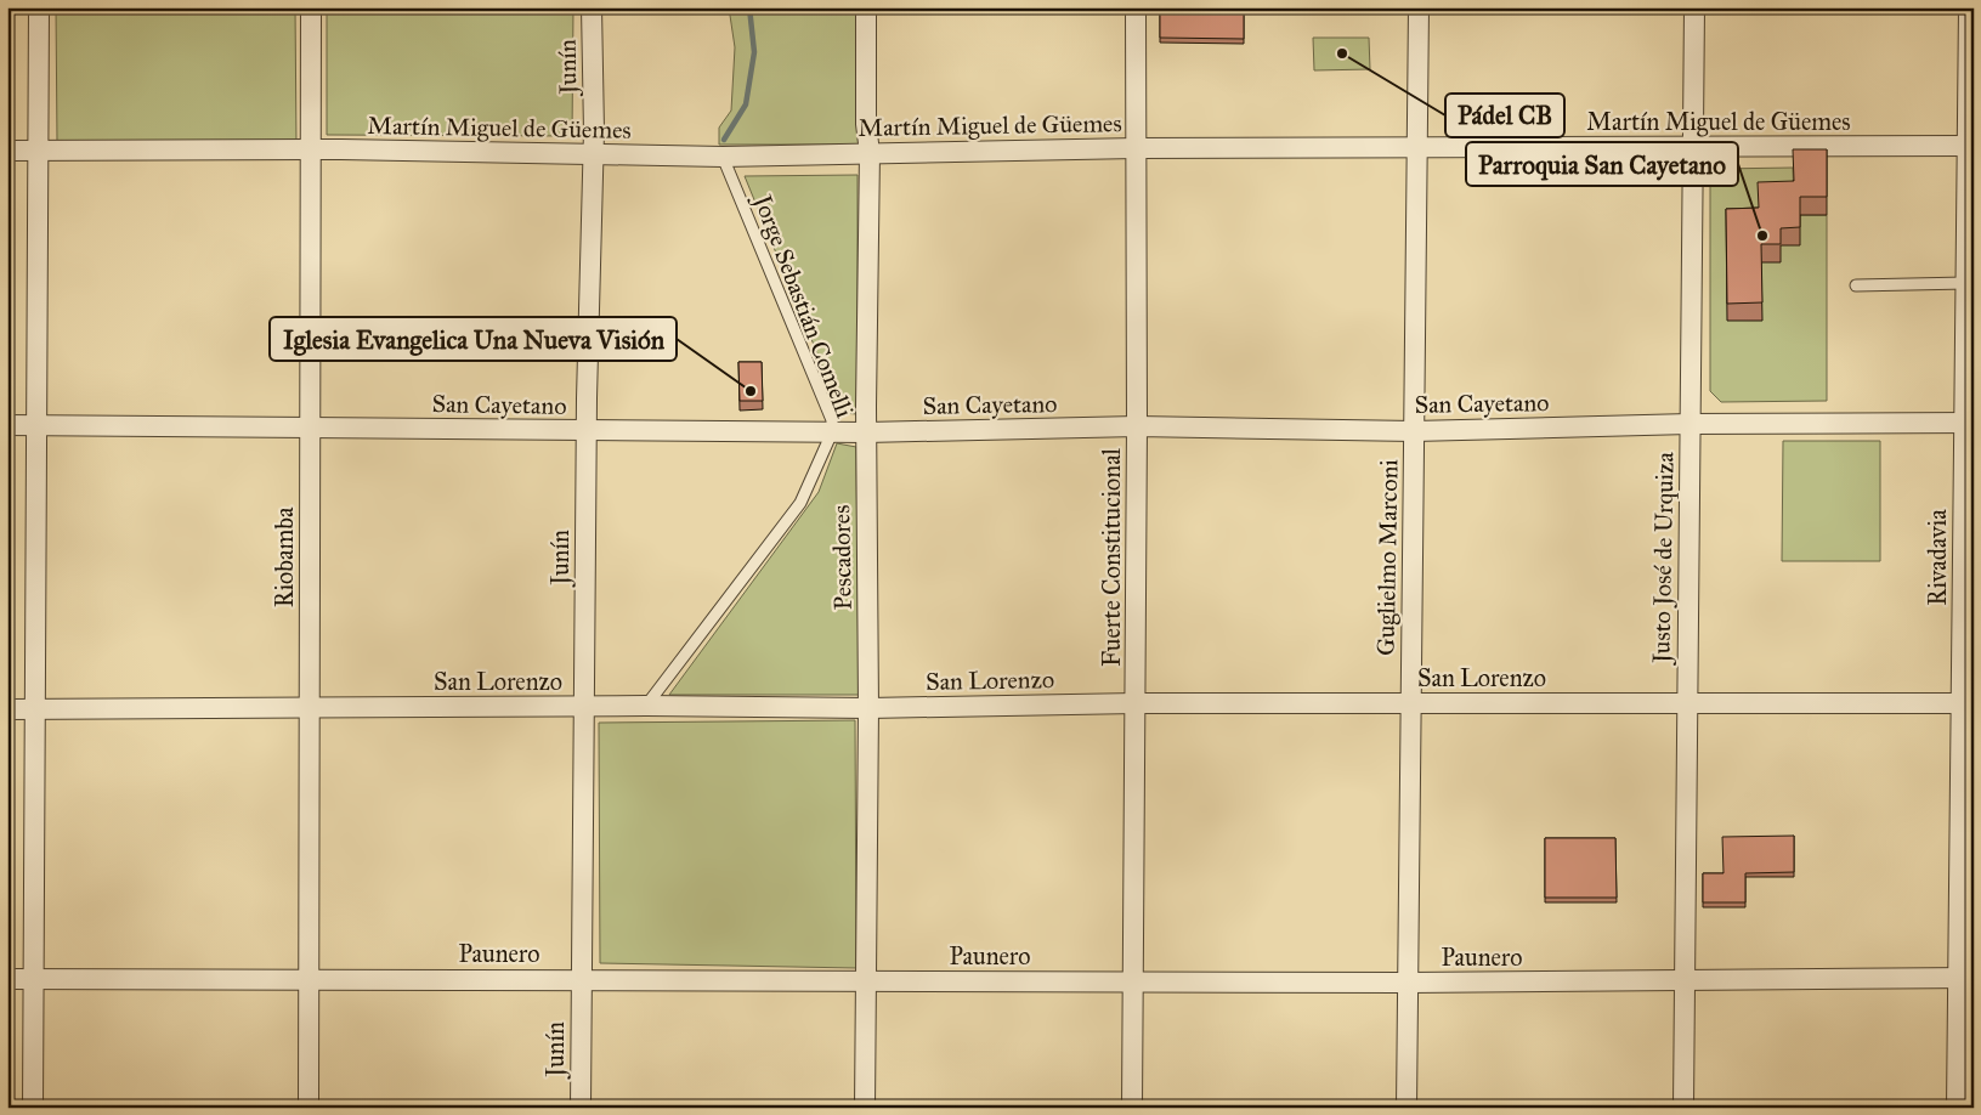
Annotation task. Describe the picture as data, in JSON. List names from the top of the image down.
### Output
{
  "streets": {
    "street": [
      "Junín",
      "Martín Miguel de Güemes",
      "San Cayetano",
      "Riobamba",
      "Pescadores",
      "Fuerte Constitucional",
      "Guglielmo Marconi",
      "Justo José de Urquiza",
      "Rivadavia",
      "San Lorenzo",
      "Paunero"
    ],
    "lane": ["Jorge Sebastián Comelli"]
  },
  "crossings": [
    ["Junín", "Martín Miguel de Güemes"],
    ["Junín", "San Cayetano"],
    ["Junín", "San Lorenzo"],
    ["Junín", "Paunero"],
    ["Martín Miguel de Güemes", "Jorge Sebastián Comelli"],
    ["Martín Miguel de Güemes", "Riobamba"],
    ["Martín Miguel de Güemes", "Pescadores"],
    ["Martín Miguel de Güemes", "Fuerte Constitucional"],
    ["Martín Miguel de Güemes", "Guglielmo Marconi"],
    ["Martín Miguel de Güemes", "Justo José de Urquiza"],
    ["Martín Miguel de Güemes", "Rivadavia"],
    ["Jorge Sebastián Comelli", "San Cayetano"],
    ["Jorge Sebastián Comelli", "San Lorenzo"],
    ["San Cayetano", "Riobamba"],
    ["San Cayetano", "Pescadores"],
    ["San Cayetano", "Fuerte Constitucional"],
    ["San Cayetano", "Guglielmo Marconi"],
    ["San Cayetano", "Justo José de Urquiza"],
    ["San Cayetano", "Rivadavia"],
    ["Riobamba", "San Lorenzo"],
    ["Riobamba", "Paunero"],
    ["Pescadores", "San Lorenzo"],
    ["Pescadores", "Paunero"],
    ["Fuerte Constitucional", "San Lorenzo"],
    ["Fuerte Constitucional", "Paunero"],
    ["Guglielmo Marconi", "San Lorenzo"],
    ["Guglielmo Marconi", "Paunero"],
    ["Justo José de Urquiza", "San Lorenzo"],
    ["Justo José de Urquiza", "Paunero"],
    ["Rivadavia", "San Lorenzo"],
    ["Rivadavia", "Paunero"]
  ],
  "places": ["Pádel CB", "Parroquia San Cayetano", "Iglesia Evangelica Una Nueva Visión"]
}
